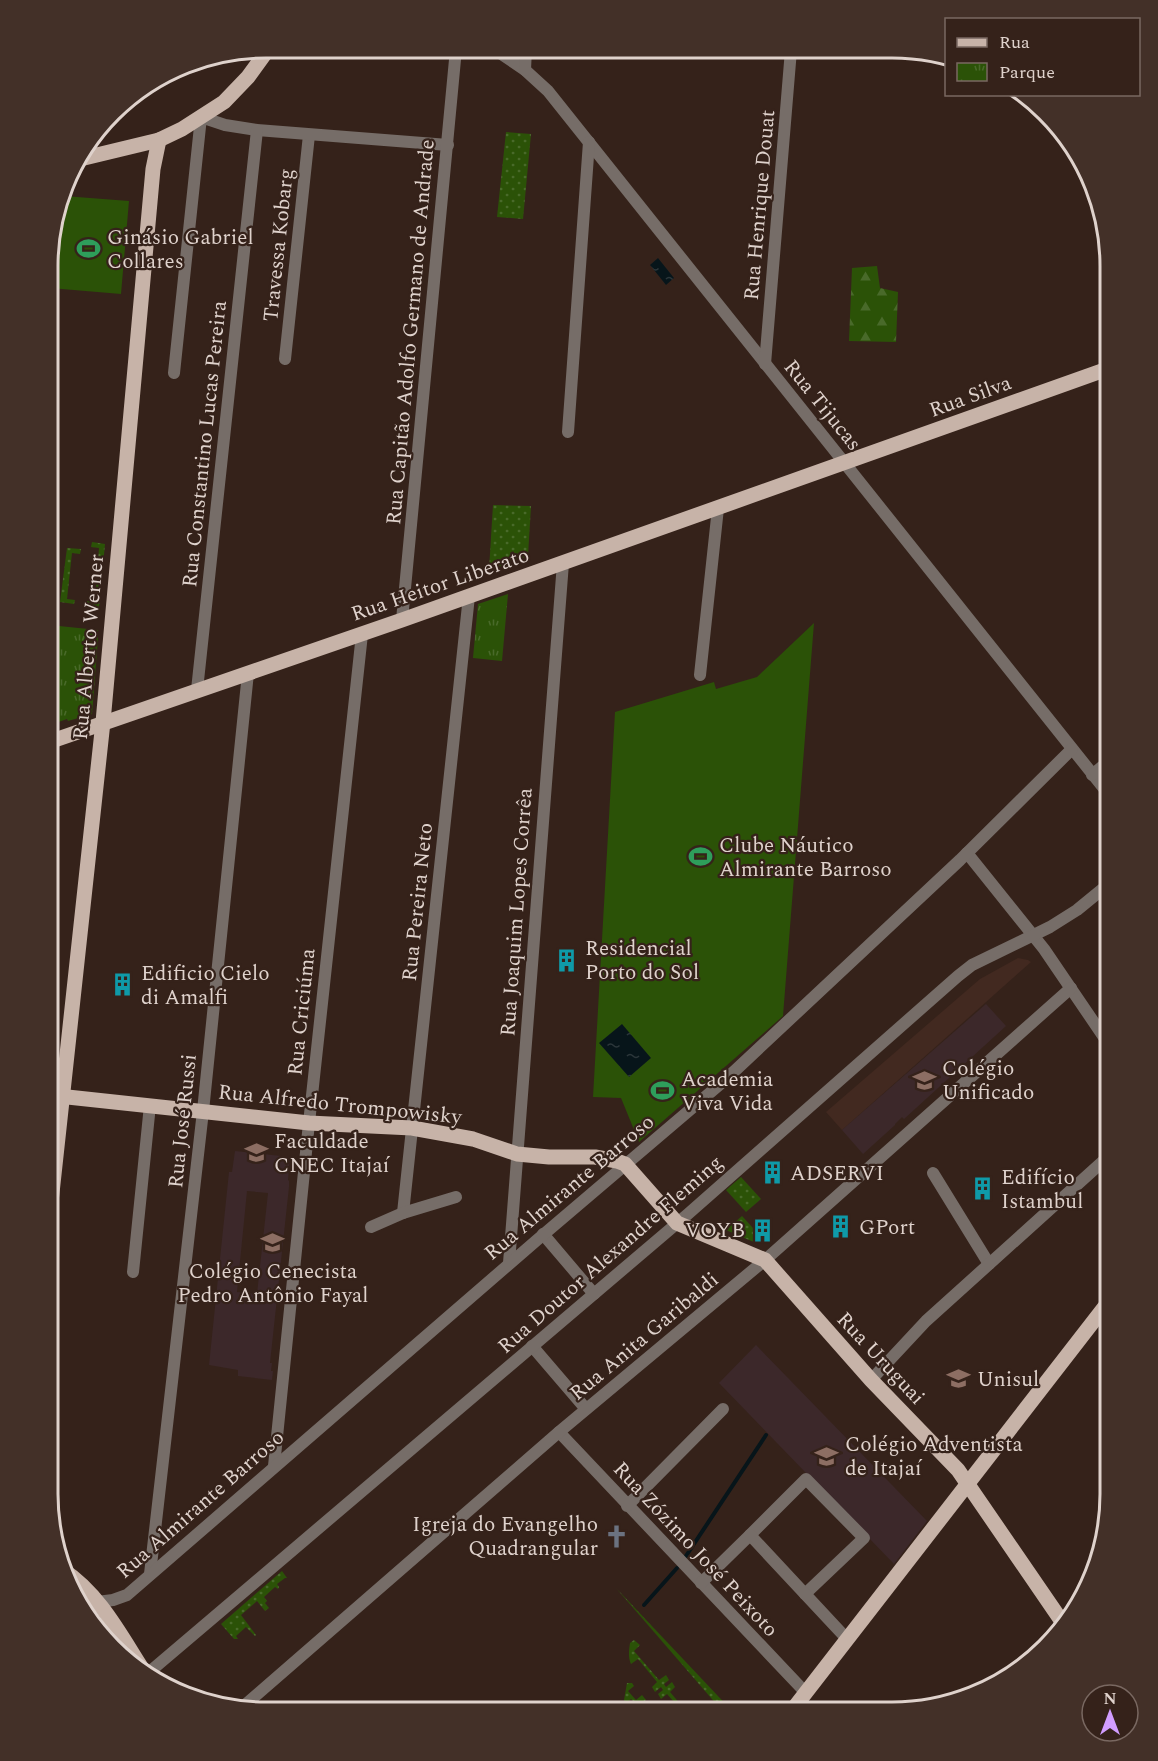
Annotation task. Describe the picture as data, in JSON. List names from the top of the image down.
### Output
{
  "streets": {
    "main road": [
      "Rua Silva",
      "Rua Heitor Liberato",
      "Rua Alberto Werner",
      "Rua Alfredo Trompowisky",
      "Rua Uruguai"
    ],
    "street": [
      "Rua Henrique Douat",
      "Travessa Kobarg",
      "Rua Capitão Adolfo Germano de Andrade",
      "Rua Tijucas",
      "Rua Constantino Lucas Pereira",
      "Rua Pereira Neto",
      "Rua Joaquim Lopes Corrêa",
      "Rua Criciúma",
      "Rua José Russi",
      "Rua Almirante Barroso",
      "Rua Doutor Alexandre Fleming",
      "Rua Anita Garibaldi",
      "Rua Zózimo José Peixoto"
    ]
  },
  "crossings": [
    ["Rua Henrique Douat", "Rua Tijucas"],
    ["Rua Capitão Adolfo Germano de Andrade", "Rua Heitor Liberato"],
    ["Rua Silva", "Rua Tijucas"],
    ["Rua Silva", "Rua Heitor Liberato"],
    ["Rua Tijucas", "Rua Heitor Liberato"],
    ["Rua Tijucas", "Rua Almirante Barroso"],
    ["Rua Constantino Lucas Pereira", "Rua Heitor Liberato"],
    ["Rua Heitor Liberato", "Rua Alberto Werner"],
    ["Rua Heitor Liberato", "Rua Pereira Neto"],
    ["Rua Heitor Liberato", "Rua Joaquim Lopes Corrêa"],
    ["Rua Heitor Liberato", "Rua Criciúma"],
    ["Rua Heitor Liberato", "Rua José Russi"],
    ["Rua Pereira Neto", "Rua Alfredo Trompowisky"],
    ["Rua Joaquim Lopes Corrêa", "Rua Alfredo Trompowisky"],
    ["Rua Joaquim Lopes Corrêa", "Rua Almirante Barroso"],
    ["Rua Criciúma", "Rua Alfredo Trompowisky"],
    ["Rua Criciúma", "Rua Almirante Barroso"],
    ["Rua Alfredo Trompowisky", "Rua José Russi"],
    ["Rua Alfredo Trompowisky", "Rua Almirante Barroso"],
    ["Rua Alfredo Trompowisky", "Rua Uruguai"],
    ["Rua José Russi", "Rua Almirante Barroso"],
    ["Rua Almirante Barroso", "Rua Uruguai"],
    ["Rua Doutor Alexandre Fleming", "Rua Uruguai"],
    ["Rua Anita Garibaldi", "Rua Uruguai"],
    ["Rua Anita Garibaldi", "Rua Zózimo José Peixoto"]
  ],
  "places": {
    "sports": ["Ginásio Gabriel Collares", "Clube Náutico Almirante Barroso", "Academia Viva Vida"],
    "building": [
      "Residencial Porto do Sol",
      "Edificio Cielo di Amalfi",
      "ADSERVI",
      "Edifício Istambul",
      "GPort",
      "VOYB"
    ],
    "school or university": [
      "Colégio Unificado",
      "Faculdade CNEC Itajaí",
      "Colégio Cenecista Pedro Antônio Fayal",
      "Unisul",
      "Colégio Adventista de Itajaí"
    ],
    "church": ["Igreja do Evangelho Quadrangular"]
  },
  "legend": ["Rua", "Parque"],
  "north": "top"
}
